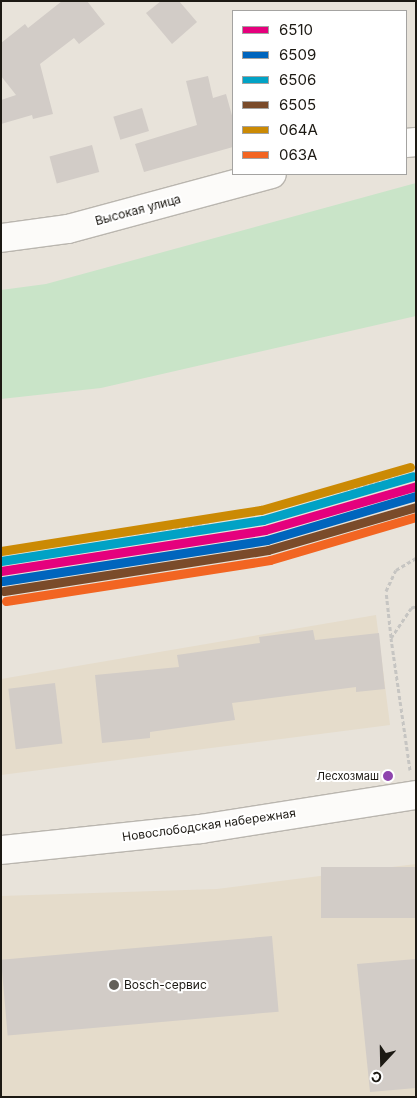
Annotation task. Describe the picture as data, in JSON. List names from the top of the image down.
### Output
{
  "streets": {
    "street": ["Высокая улица", "Новослободская набережная"]
  },
  "places": ["Лесхозмаш", "Bosch-сервис"],
  "lines": [
    "transit line 064А",
    "transit line 6506",
    "transit line 6510",
    "transit line 6509",
    "transit line 6505",
    "transit line 063А"
  ],
  "legend": [
    "6510",
    "6509",
    "6506",
    "6505",
    "064А",
    "063А"
  ],
  "north": "bottom"
}
